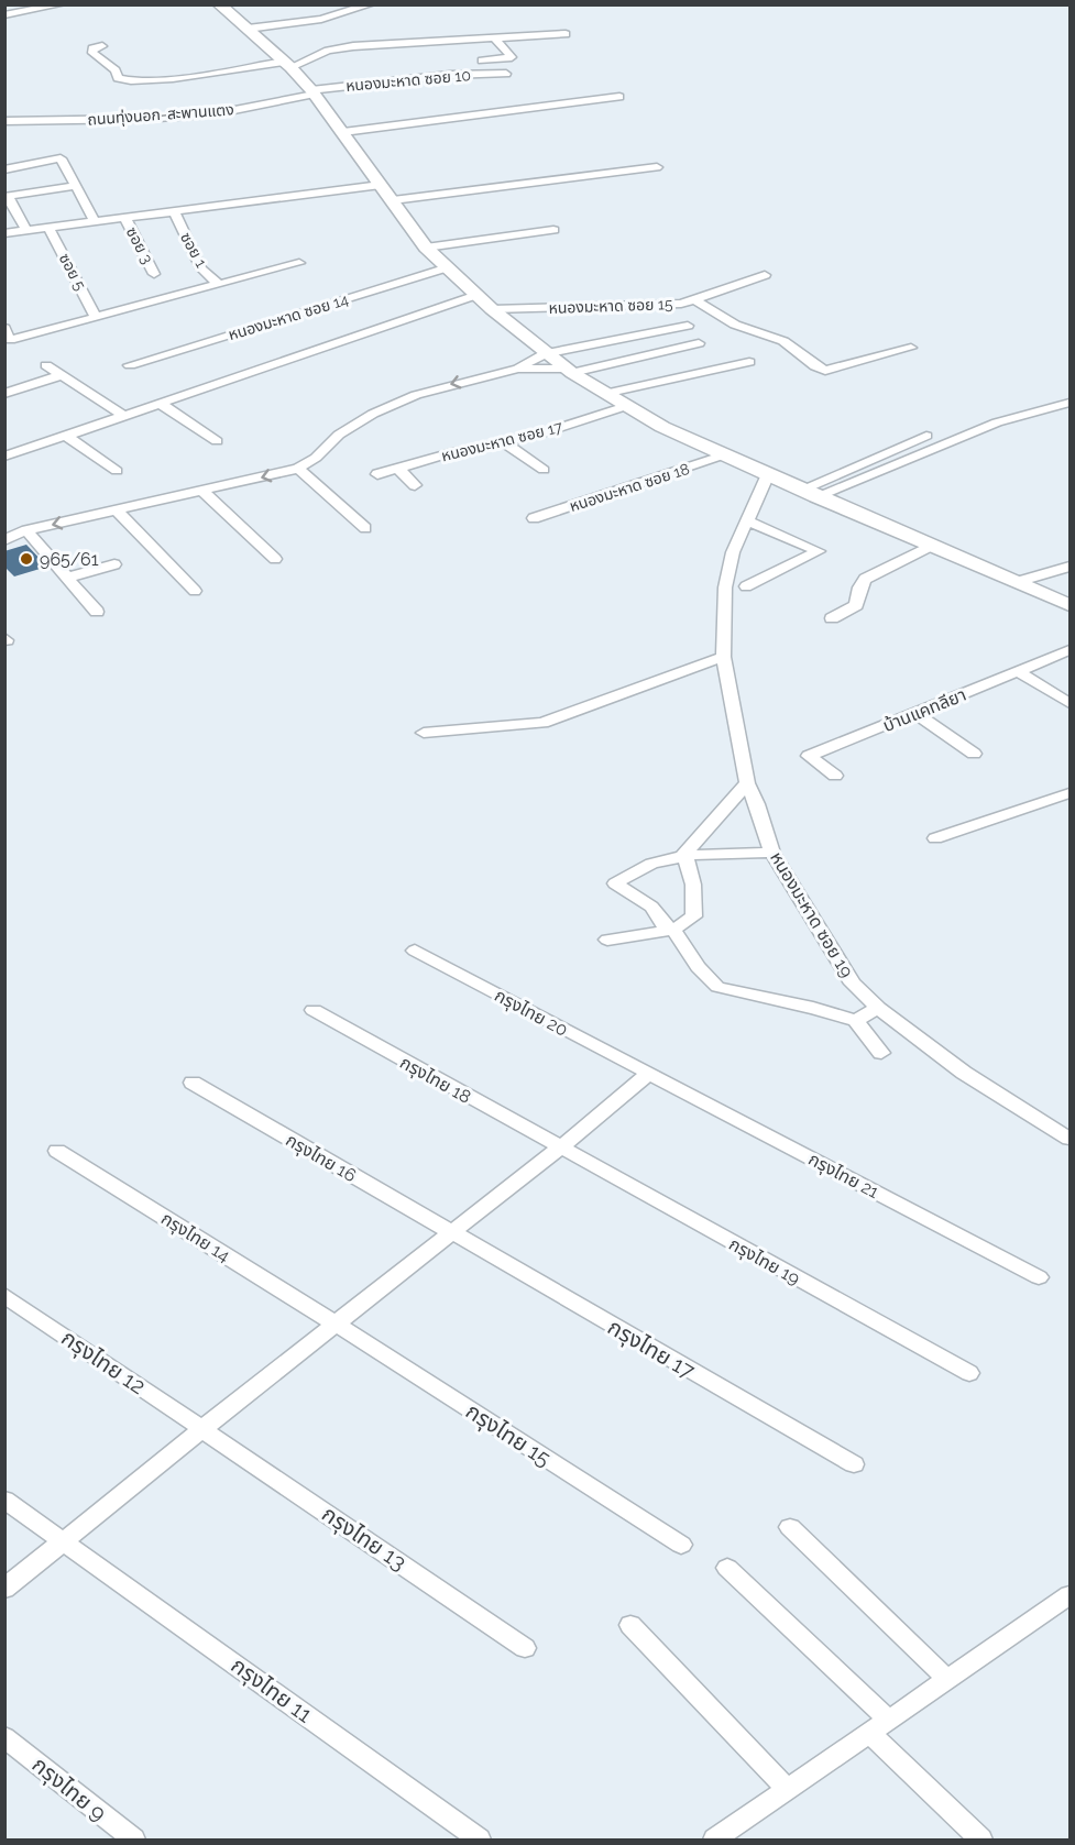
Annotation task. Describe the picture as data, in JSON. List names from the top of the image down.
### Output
{
  "streets": {
    "street": [
      "หนองมะหาด ซอย 10",
      "ถนนทุ่งนอก-สะพานแตง",
      "ซอย 3",
      "ซอย 1",
      "ซอย 5",
      "หนองมะหาด ซอย 15",
      "หนองมะหาด ซอย 14",
      "หนองมะหาด ซอย 17",
      "หนองมะหาด ซอย 18",
      "บ้านแคทลียา",
      "หนองมะหาด ซอย 19",
      "กรุงไทย 20",
      "กรุงไทย 18",
      "กรุงไทย 16",
      "กรุงไทย 21",
      "กรุงไทย 14",
      "กรุงไทย 19",
      "กรุงไทย 17",
      "กรุงไทย 12",
      "กรุงไทย 15",
      "กรุงไทย 13",
      "กรุงไทย 11",
      "กรุงไทย 9"
    ]
  },
  "crossings": [
    ["หนองมะหาด ซอย 10", "ถนนทุ่งนอก-สะพานแตง"],
    ["กรุงไทย 20", "กรุงไทย 21"],
    ["กรุงไทย 18", "กรุงไทย 19"],
    ["กรุงไทย 16", "กรุงไทย 17"],
    ["กรุงไทย 14", "กรุงไทย 15"],
    ["กรุงไทย 12", "กรุงไทย 13"]
  ],
  "places": ["965/61"]
}
